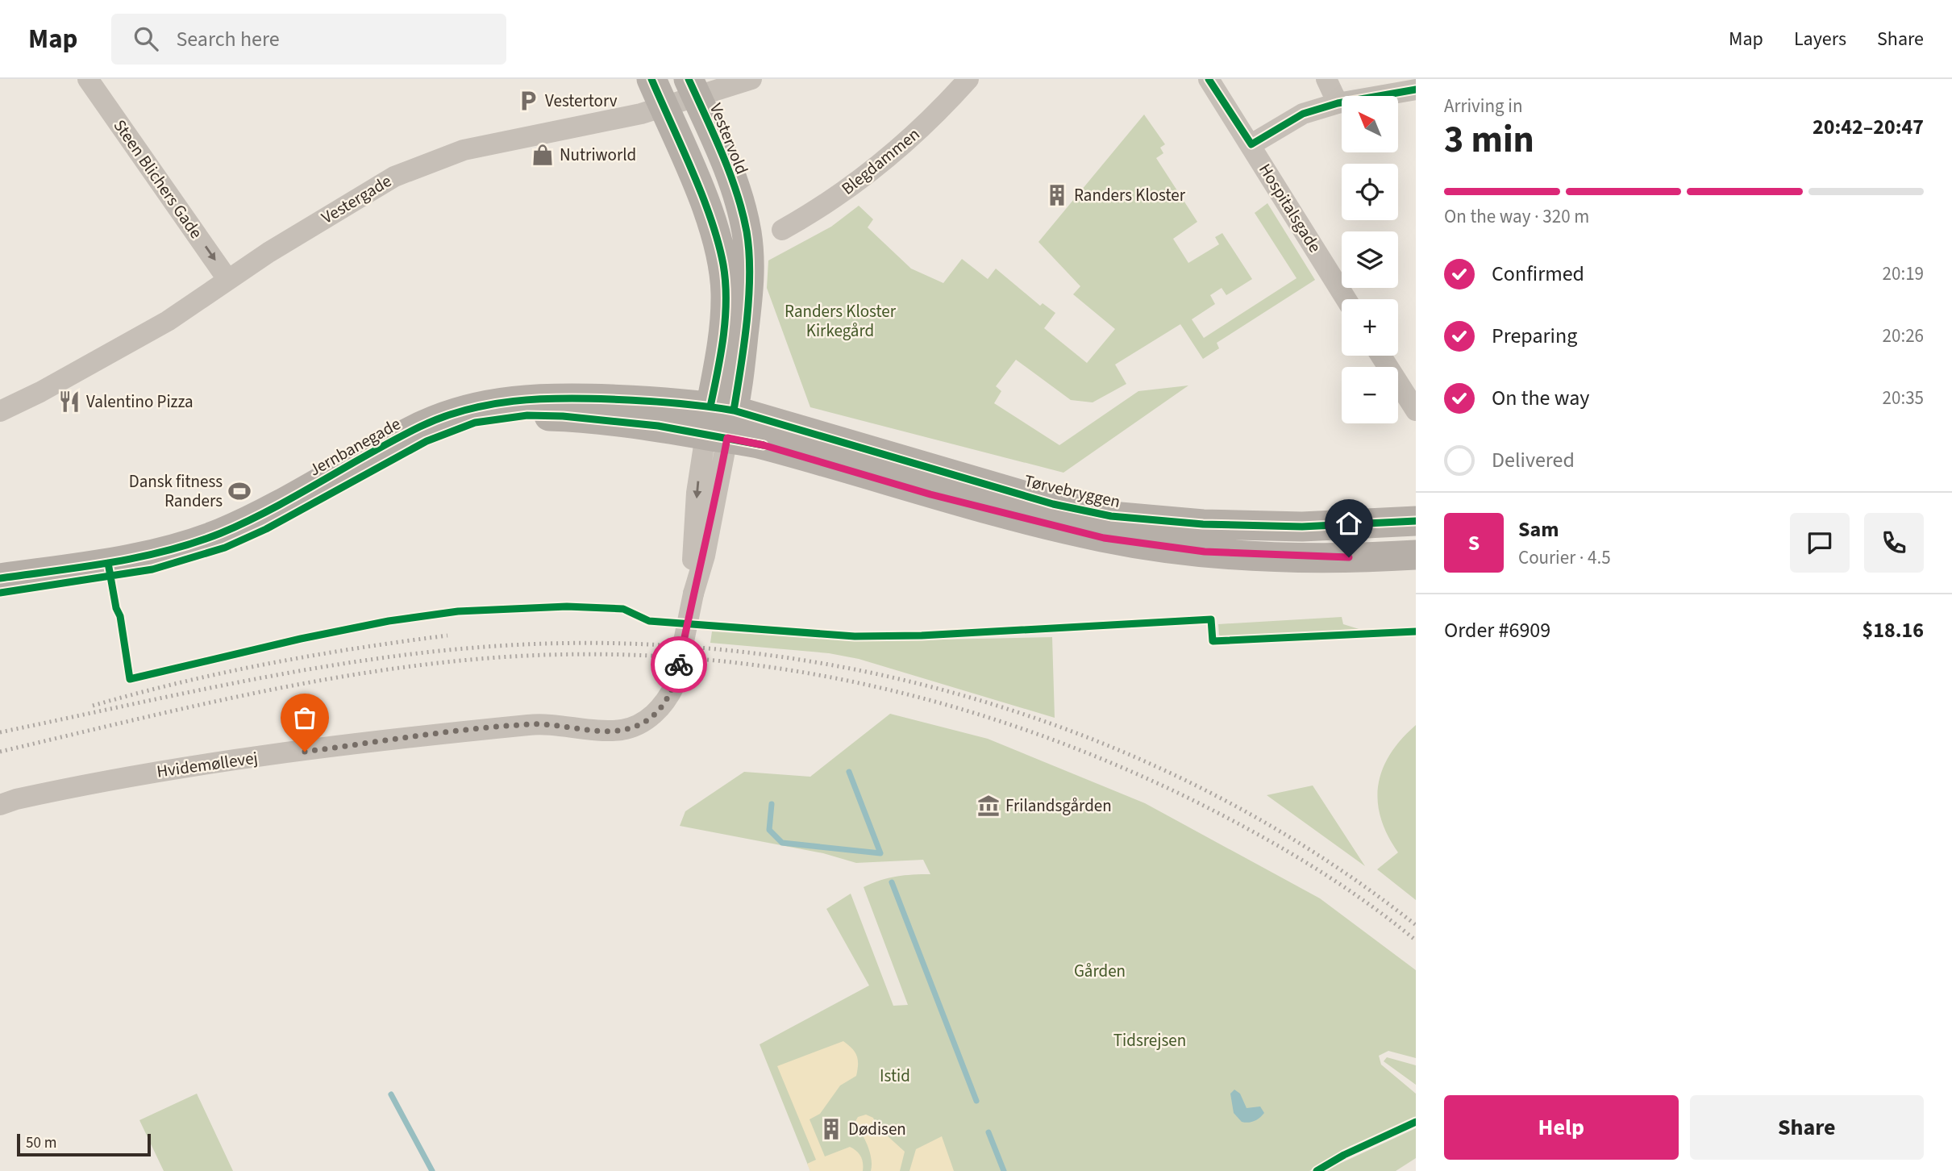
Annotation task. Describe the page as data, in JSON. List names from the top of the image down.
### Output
{
  "streets": {
    "main road": ["Vestervold", "Jernbanegade", "Tørvebryggen"],
    "street": [
      "Blegdammen",
      "Steen Blichers Gade",
      "Vestergade",
      "Hospitalsgade",
      "Hvidemøllevej"
    ]
  },
  "crossings": [
    ["Vestervold", "Vestergade"],
    ["Vestervold", "Jernbanegade"],
    ["Vestervold", "Tørvebryggen"],
    ["Vestervold", "Hvidemøllevej"],
    ["Steen Blichers Gade", "Vestergade"],
    ["Jernbanegade", "Tørvebryggen"],
    ["Jernbanegade", "Hvidemøllevej"],
    ["Tørvebryggen", "Hvidemøllevej"]
  ],
  "one_way": ["Steen Blichers Gade"],
  "parks": [
    "Randers Kloster Kirkegård",
    "Gården",
    "Tidsrejsen",
    "Istid"
  ],
  "places": {
    "parking": ["Vestertorv"],
    "shop": ["Nutriworld"],
    "building": ["Randers Kloster", "Dødisen"],
    "restaurant": ["Valentino Pizza"],
    "sports": ["Dansk fitness Randers"],
    "museum": ["Frilandsgården"]
  },
  "scale_bar": "50 m",
  "north": "top left",
  "page": {
    "header": "Map",
    "search": "Search here",
    "nav": ["Map", "Layers", "Share"],
    "heading": ["3 min", "Arriving in", "20:42–20:47"],
    "panel": [
      "Sam",
      "Courier · 4.5",
      "Order #6909",
      "$18.16"
    ],
    "map_buttons": ["+", "−"],
    "bar": "On the way · 320 m",
    "list": [
      ["Confirmed", "20:19"],
      ["Preparing", "20:26"],
      ["On the way", "20:35"],
      "Delivered"
    ],
    "round": "S",
    "buttons": ["Help", "Share"],
    "scale": "50 m"
  }
}
